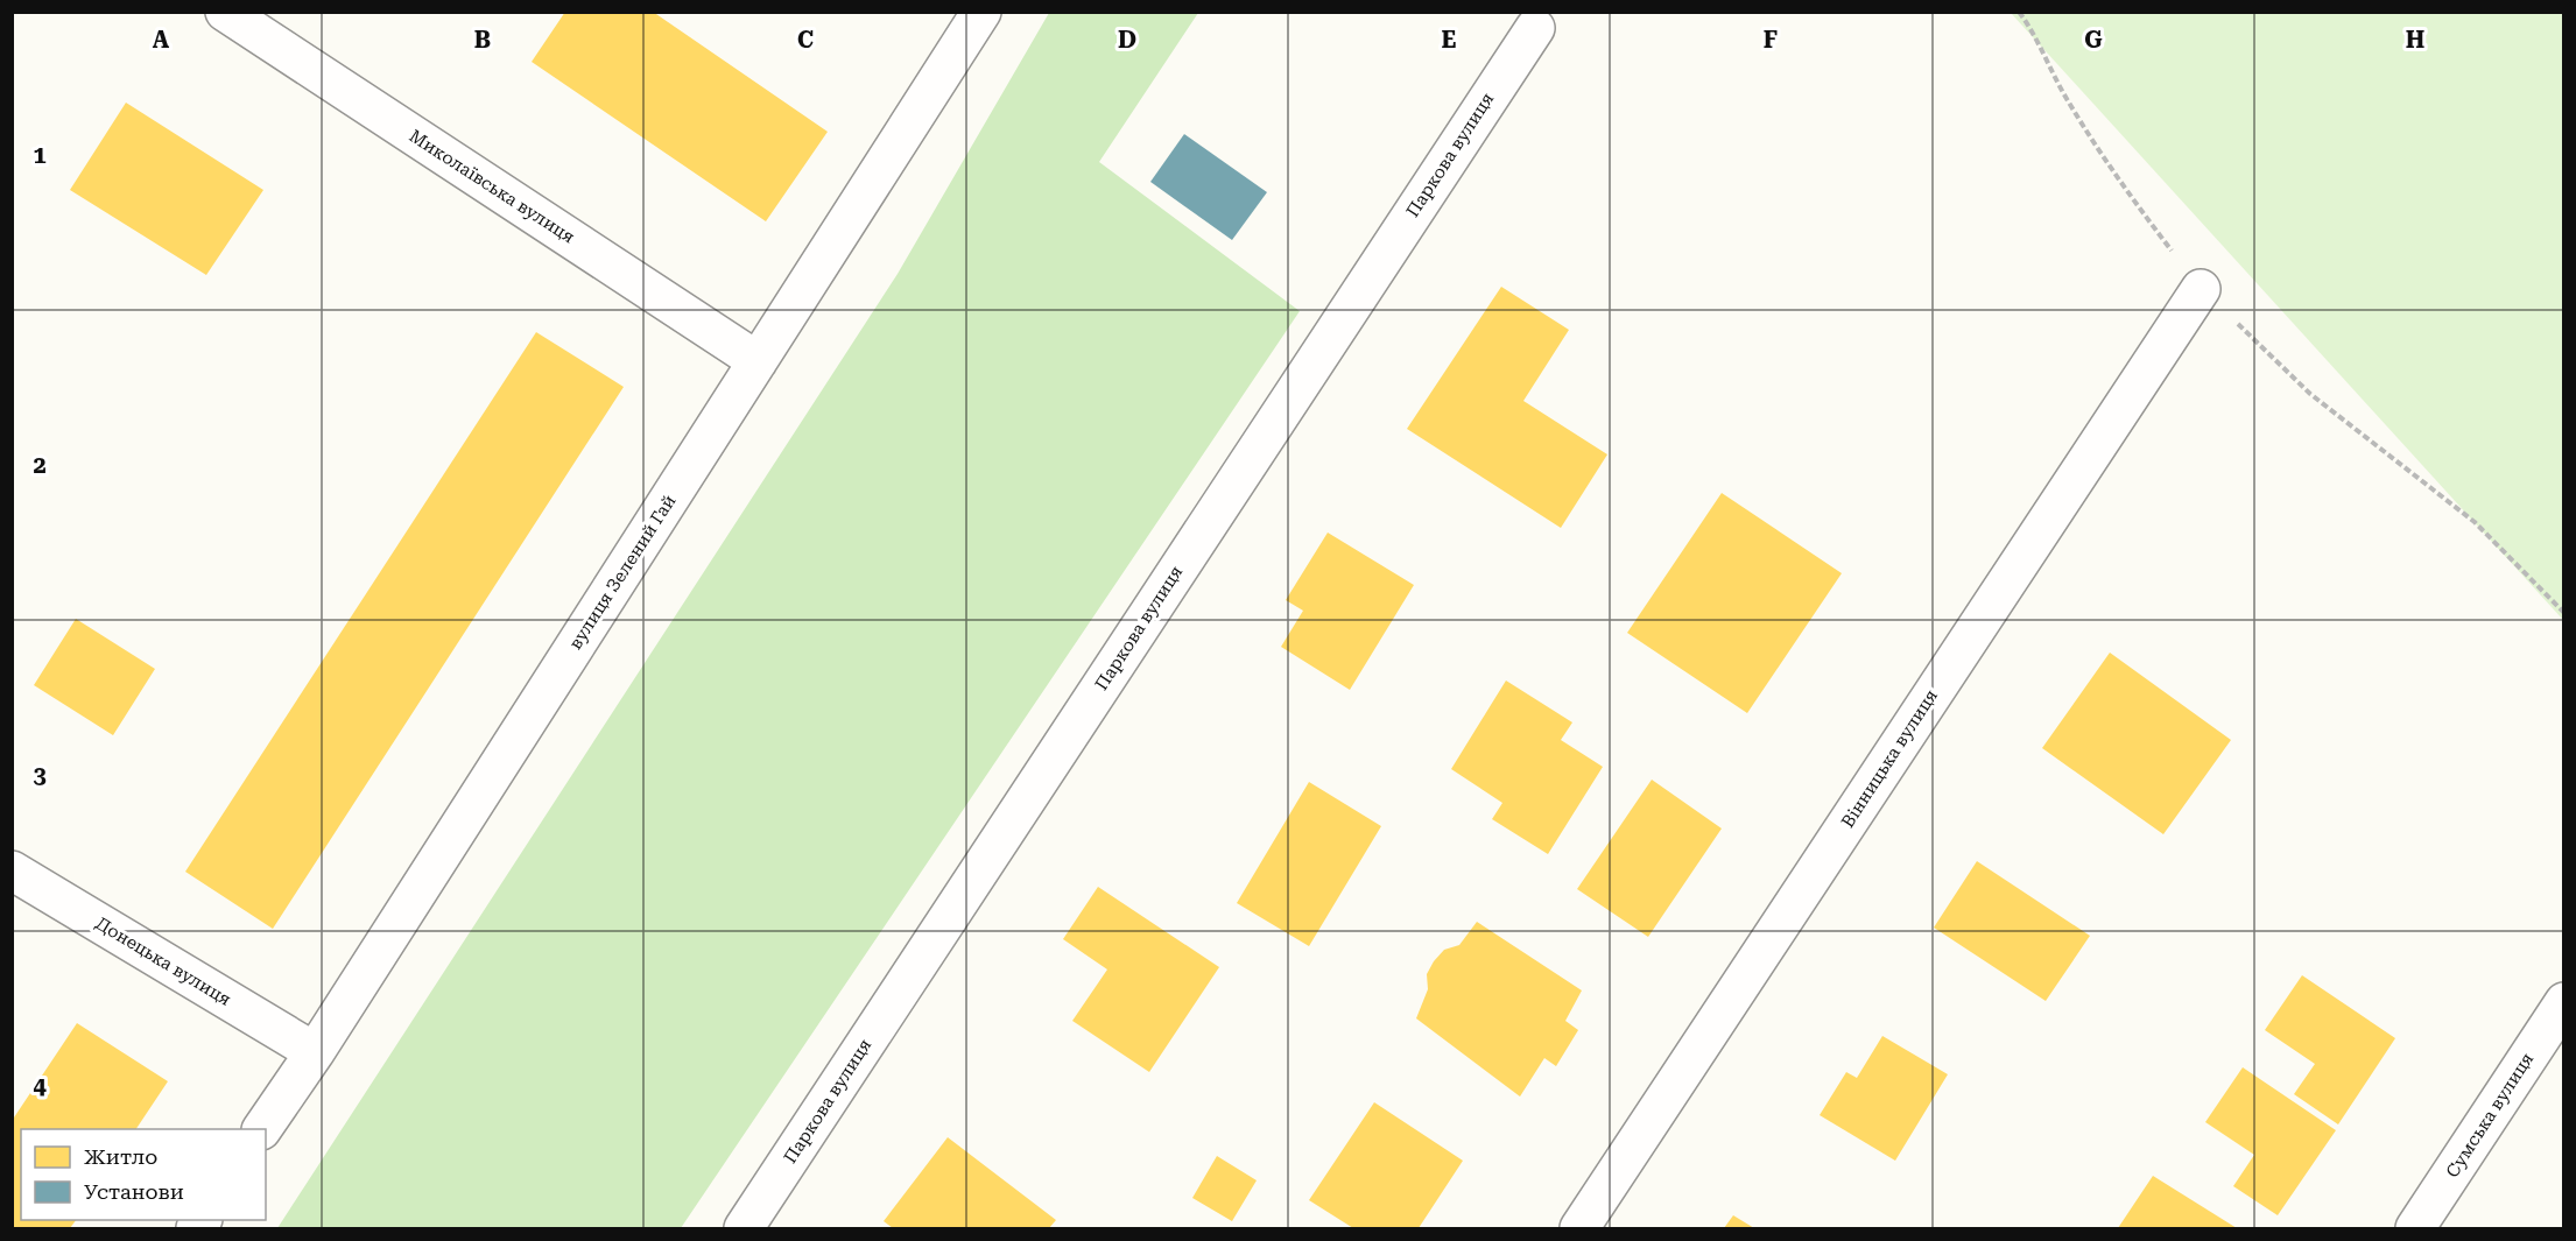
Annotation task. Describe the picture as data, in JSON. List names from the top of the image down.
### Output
{
  "streets": {
    "street": [
      "Паркова вулиця",
      "Миколаївська вулиця",
      "вулиця Зелений Гай",
      "Вінницька вулиця",
      "Донецька вулиця",
      "Сумська вулиця"
    ]
  },
  "crossings": [
    ["Миколаївська вулиця", "вулиця Зелений Гай"],
    ["вулиця Зелений Гай", "Донецька вулиця"]
  ],
  "legend": ["Житло", "Установи"],
  "grid": {
    "columns": [
      "A",
      "B",
      "C",
      "D",
      "E",
      "F",
      "G",
      "H"
    ],
    "rows": [
      "1",
      "2",
      "3",
      "4"
    ]
  }
}
